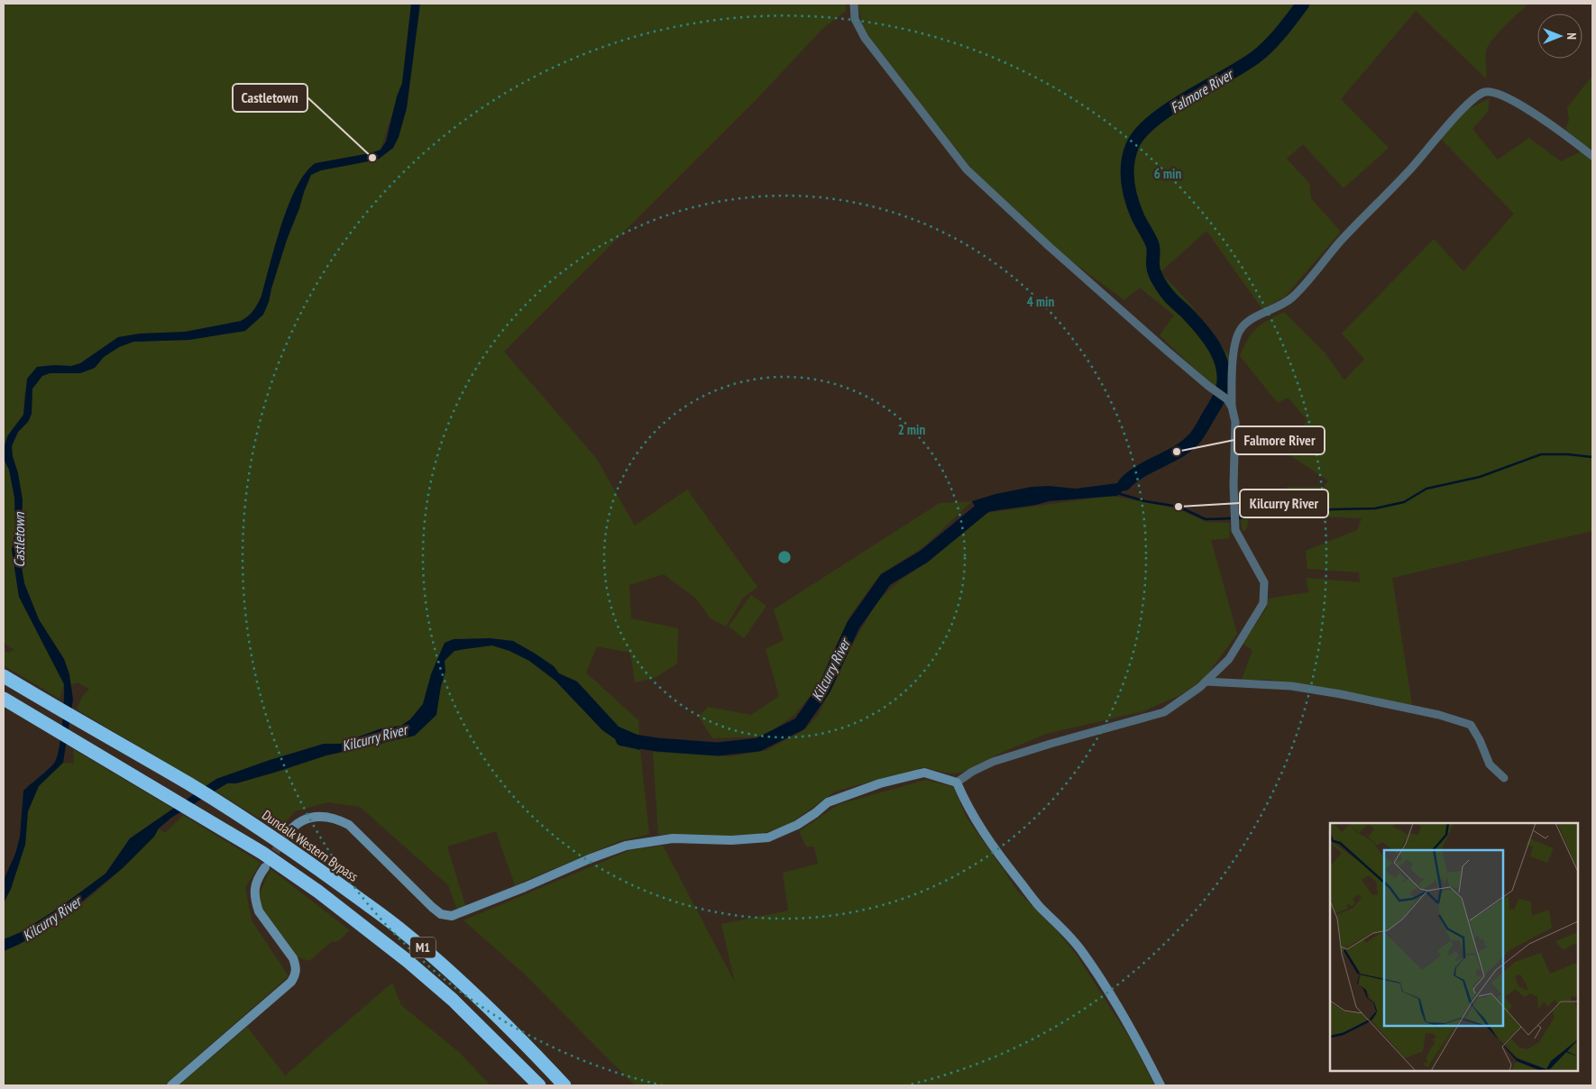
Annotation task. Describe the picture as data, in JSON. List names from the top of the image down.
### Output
{
  "streets": {
    "highway": ["Dundalk Western Bypass", "M1"]
  },
  "water": ["Falmore River", "Castletown", "Kilcurry River"],
  "places": ["Castletown", "Falmore River", "Kilcurry River"],
  "north": "right",
  "rings": ["6 min", "4 min", "2 min"]
}
